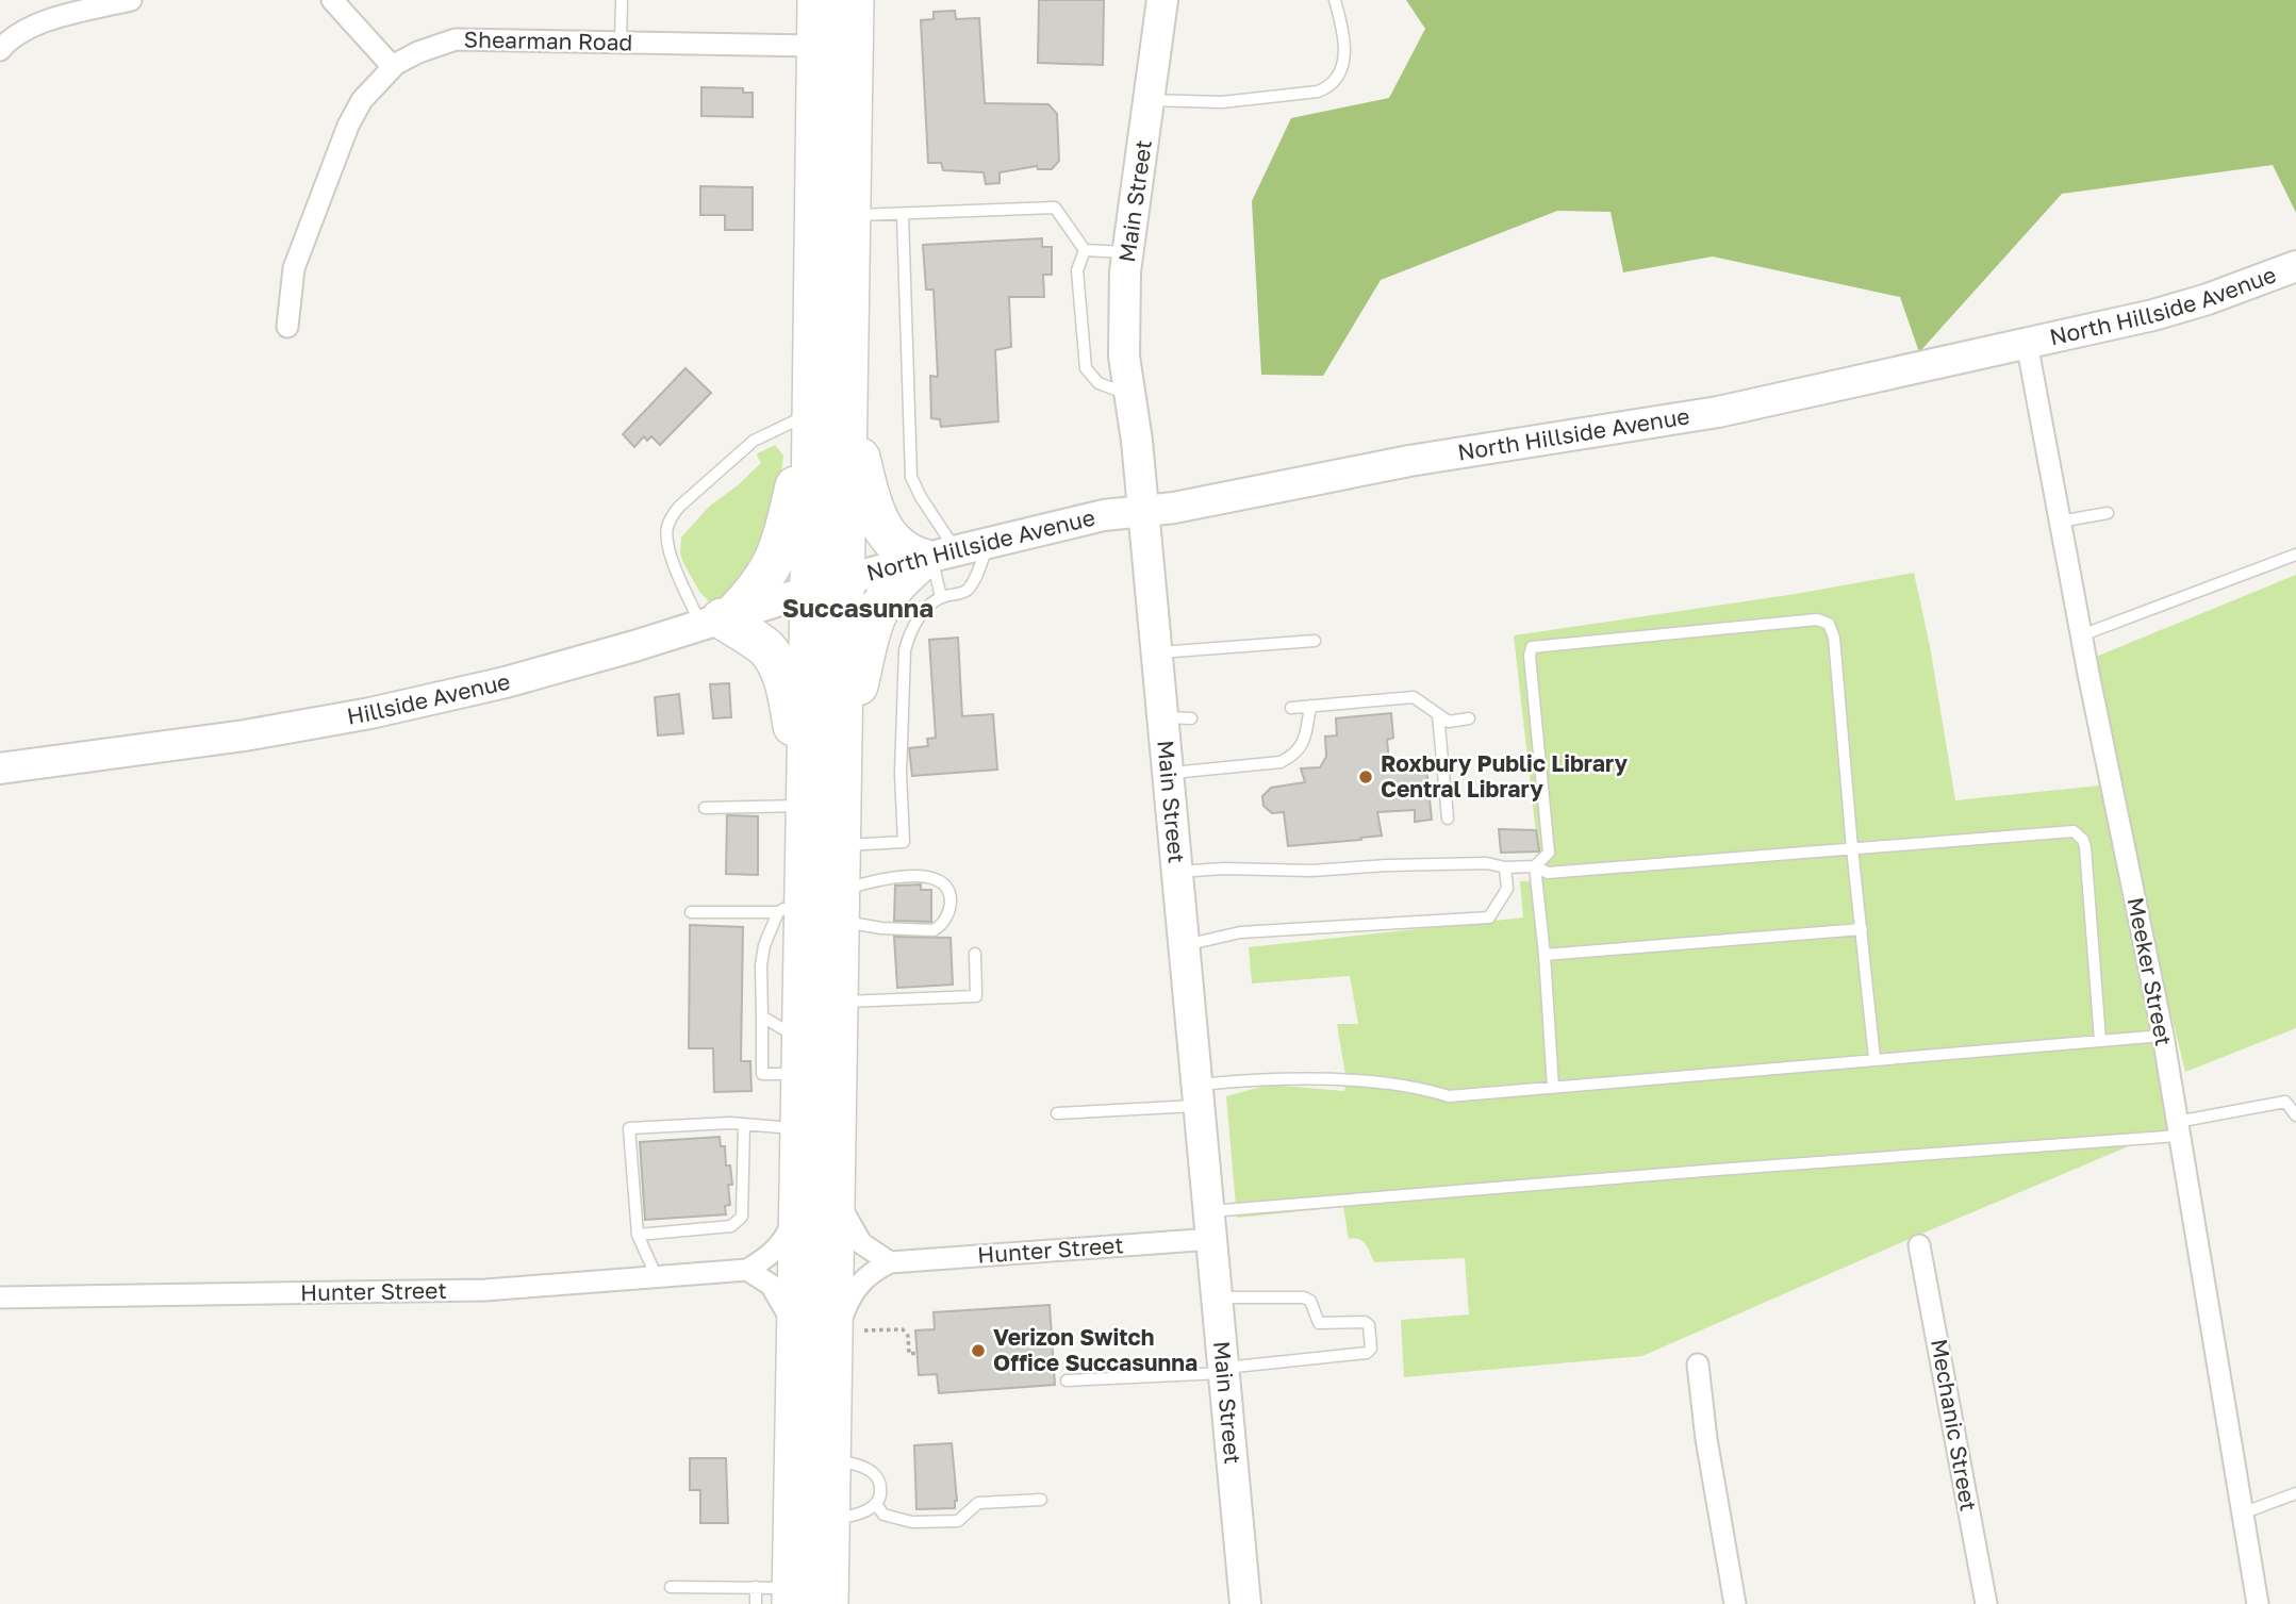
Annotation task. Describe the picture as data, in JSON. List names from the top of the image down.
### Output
{
  "streets": {
    "main road": ["Main Street", "North Hillside Avenue", "Hillside Avenue"],
    "street": [
      "Shearman Road",
      "Meeker Street",
      "Hunter Street",
      "Mechanic Street"
    ]
  },
  "crossings": [
    ["Main Street", "North Hillside Avenue"],
    ["Main Street", "Hunter Street"],
    ["North Hillside Avenue", "Hillside Avenue"],
    ["North Hillside Avenue", "Meeker Street"]
  ],
  "districts": ["Succasunna"],
  "places": ["Roxbury Public Library Central Library", "Verizon Switch Office Succasunna"]
}
